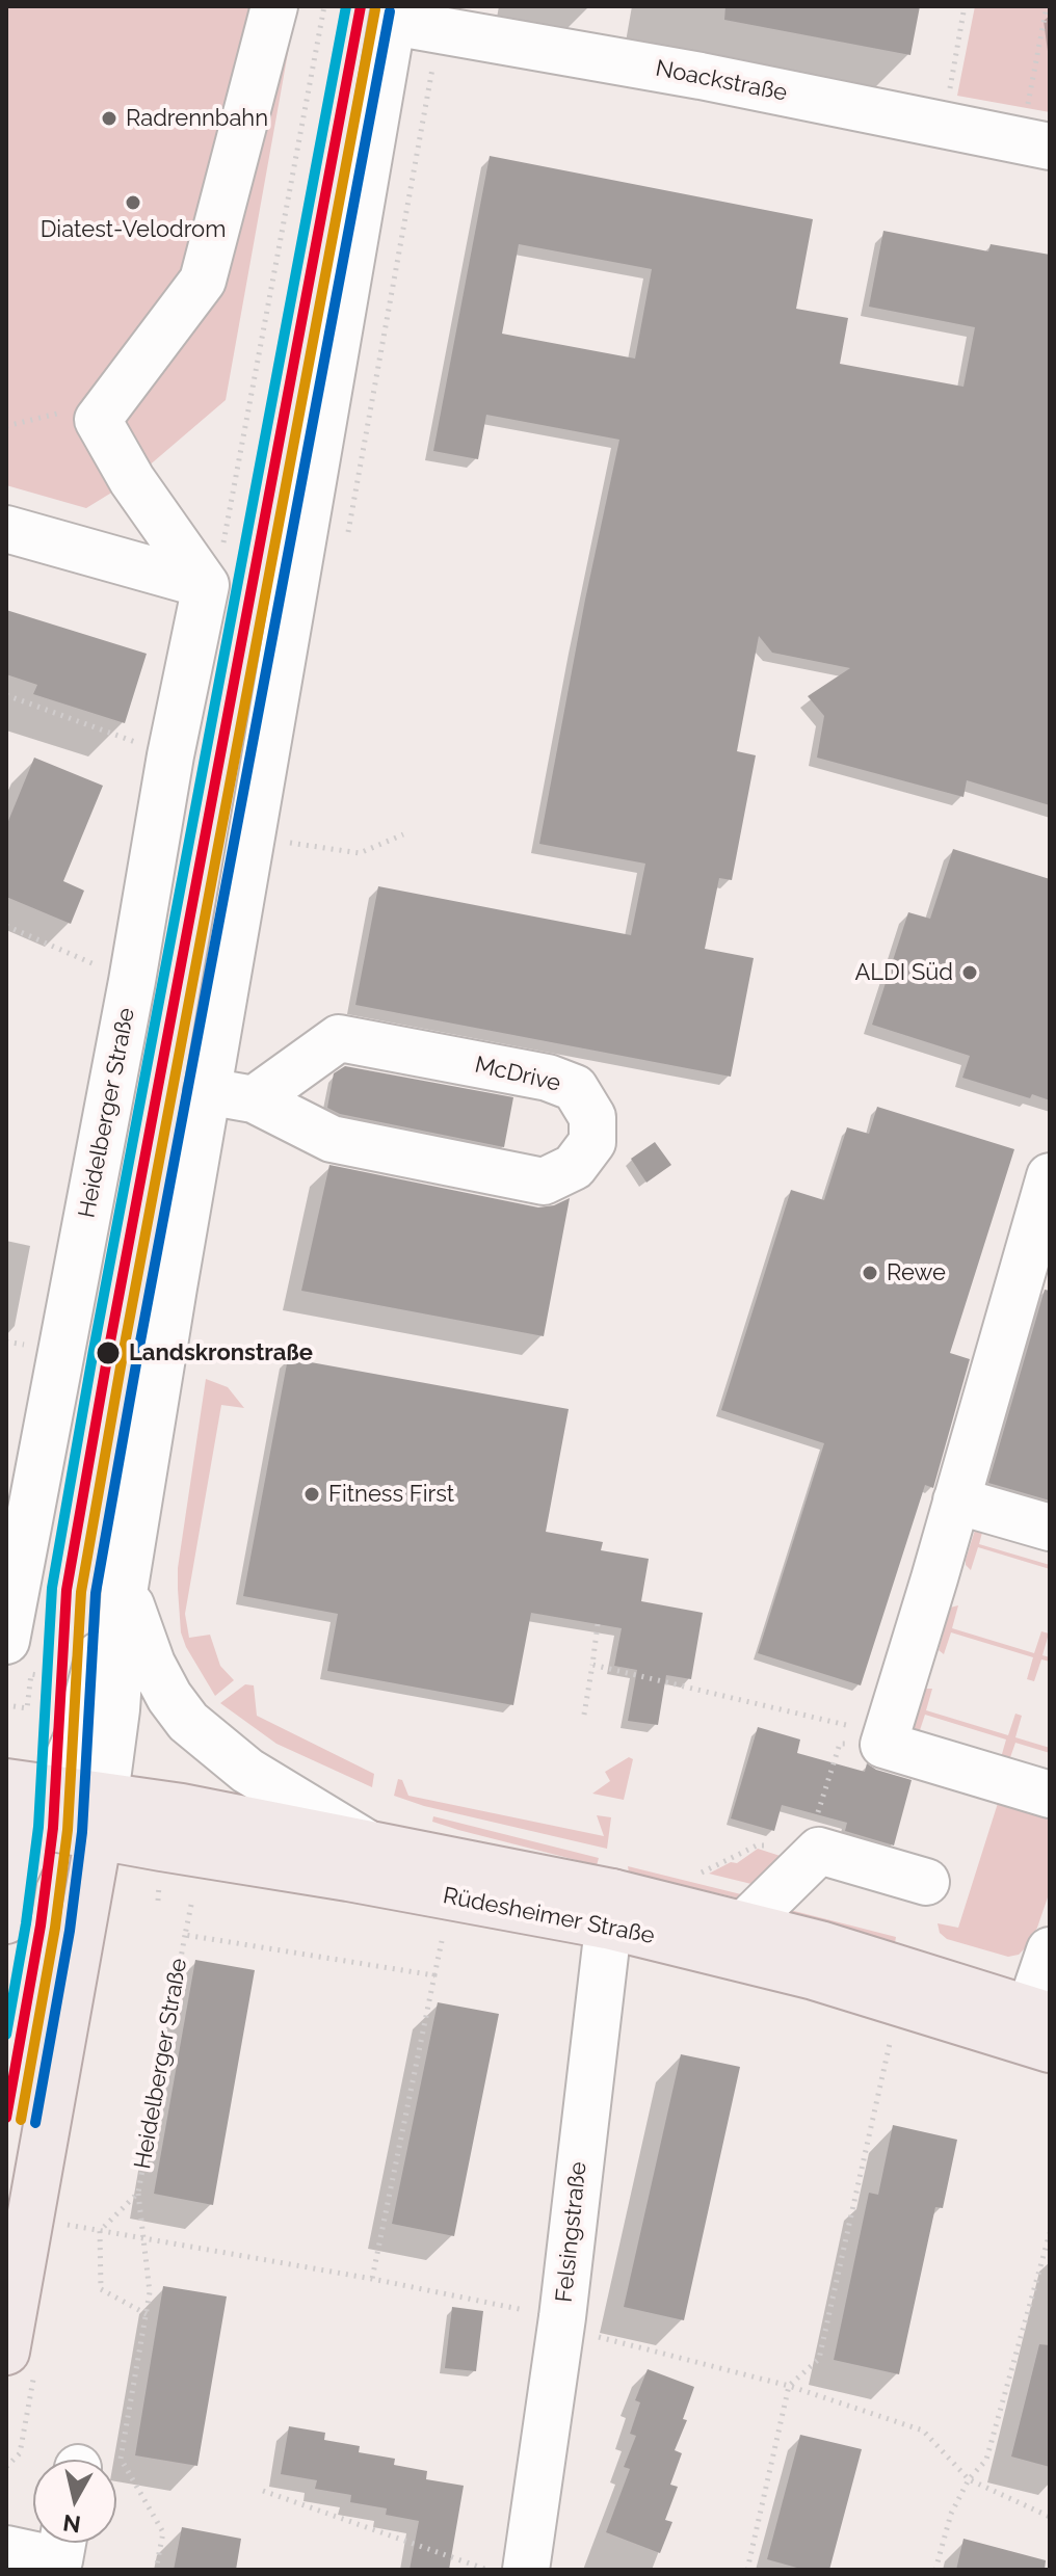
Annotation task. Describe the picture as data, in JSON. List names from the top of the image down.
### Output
{
  "streets": {
    "main road": ["Rüdesheimer Straße"],
    "street": [
      "Noackstraße",
      "McDrive",
      "Heidelberger Straße",
      "Felsingstraße"
    ]
  },
  "crossings": [
    ["Rüdesheimer Straße", "Felsingstraße"]
  ],
  "places": [
    "Radrennbahn",
    "Diatest-Velodrom",
    "ALDI Süd",
    "Rewe",
    "Landskronstraße",
    "Fitness First"
  ],
  "north": "bottom"
}
